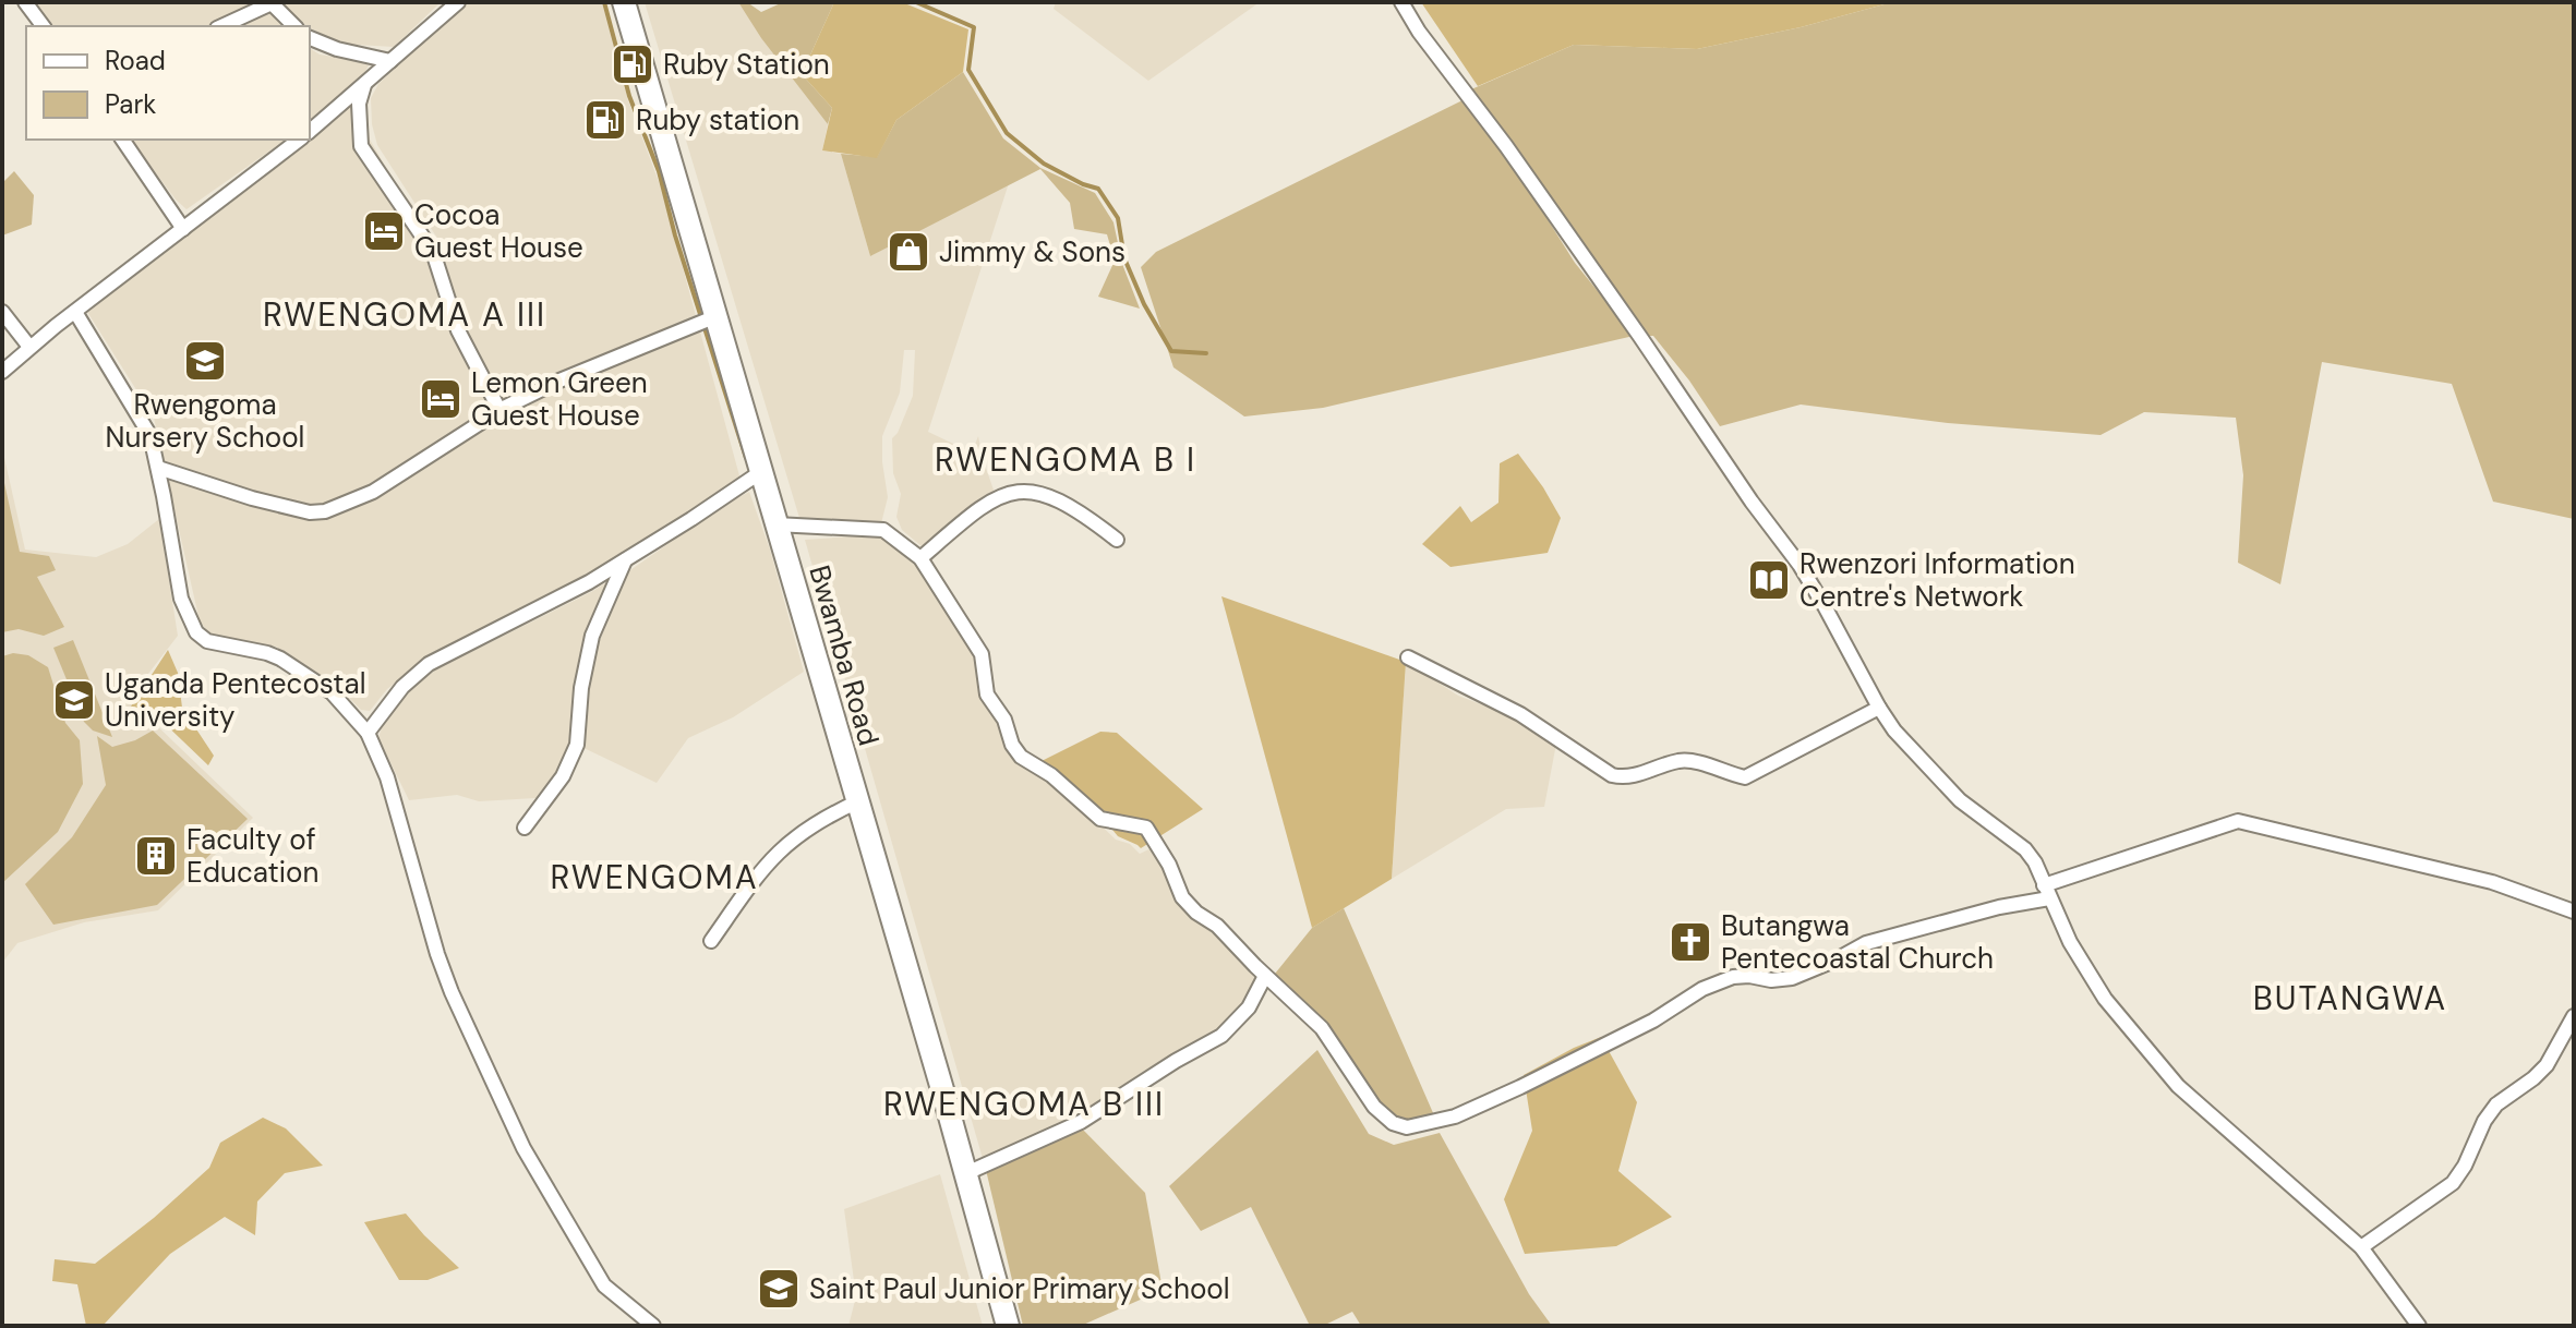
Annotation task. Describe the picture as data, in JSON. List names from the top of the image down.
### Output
{
  "streets": {
    "main road": ["Bwamba Road"]
  },
  "districts": [
    "RWENGOMA A III",
    "RWENGOMA B I",
    "RWENGOMA",
    "BUTANGWA",
    "RWENGOMA B III"
  ],
  "places": {
    "fuel station": ["Ruby Station", "Ruby station"],
    "hotel": ["Cocoa Guest House", "Lemon Green Guest House"],
    "shop": ["Jimmy & Sons"],
    "school or university": ["Rwengoma Nursery School", "Uganda Pentecostal University", "Saint Paul Junior Primary School"],
    "library": ["Rwenzori Information Centre's Network"],
    "building": ["Faculty of Education"],
    "church": ["Butangwa Pentecoastal Church"]
  },
  "legend": ["Road", "Park"]
}
